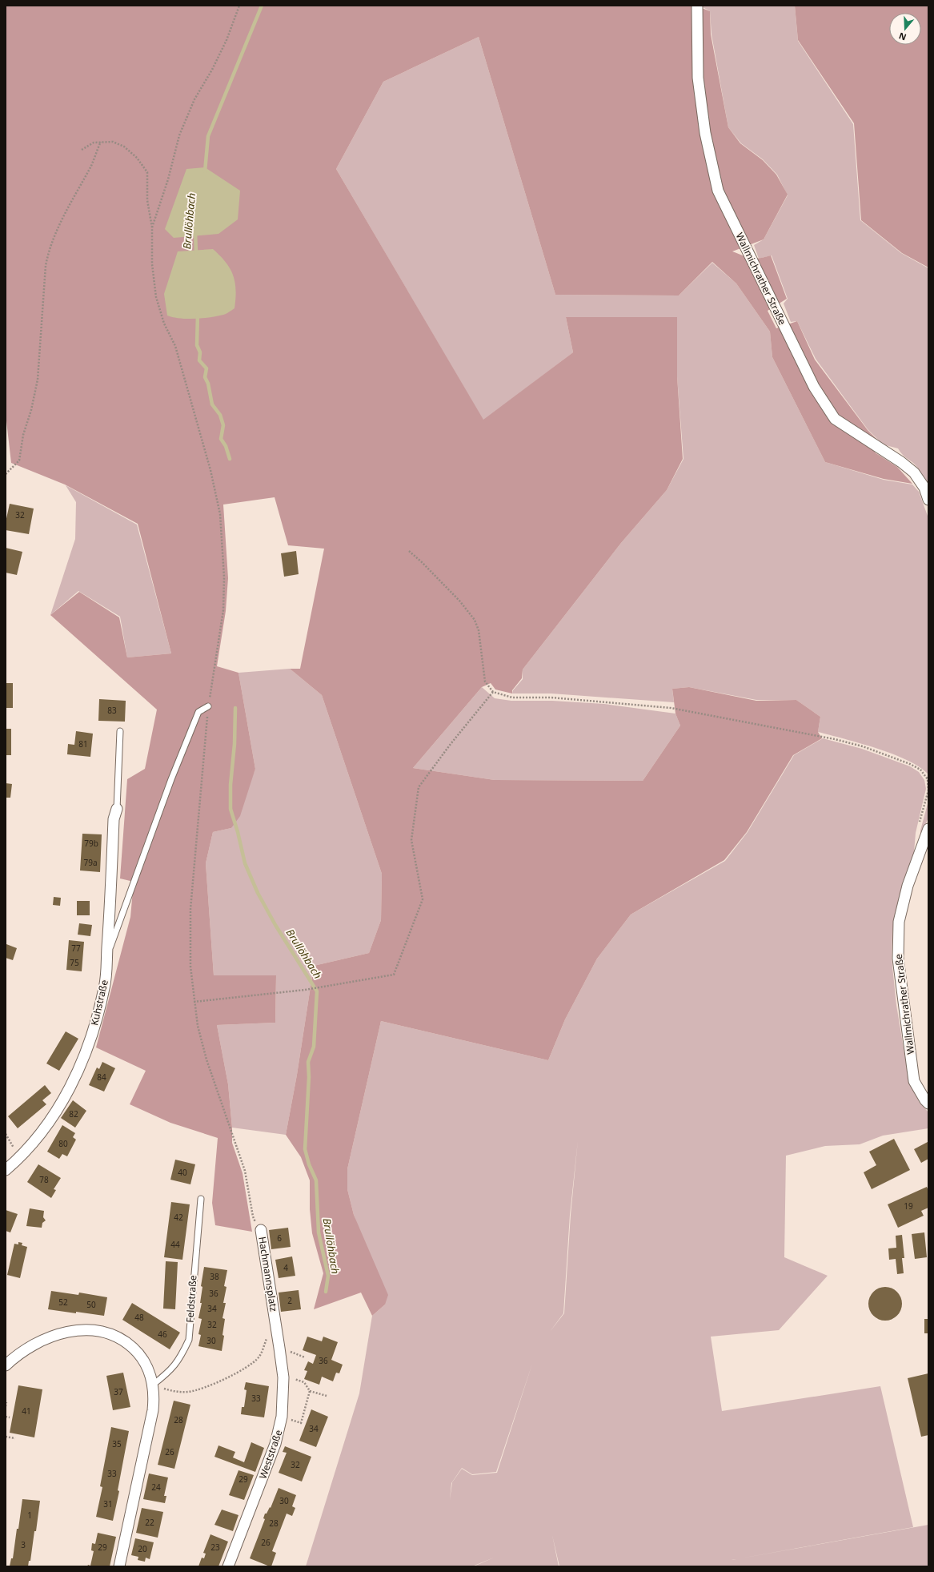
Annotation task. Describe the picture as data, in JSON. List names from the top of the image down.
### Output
{
  "streets": {
    "street": [
      "Wallmichrather Straße",
      "Kuhstraße",
      "Hachmannsplatz",
      "Weststraße"
    ],
    "lane": ["Feldstraße"]
  },
  "crossings": [
    ["Hachmannsplatz", "Weststraße"]
  ],
  "water": ["Brullöhbach"],
  "house_numbers": [
    "32",
    "83",
    "81",
    "79b",
    "79a",
    "77",
    "75",
    "84",
    "82",
    "80",
    "40",
    "78",
    "19",
    "42",
    "6",
    "44",
    "4",
    "38",
    "36",
    "2",
    "52",
    "50",
    "34",
    "48",
    "32",
    "46",
    "30",
    "36",
    "37",
    "33",
    "41",
    "28",
    "34",
    "35",
    "26",
    "32",
    "33",
    "29",
    "24",
    "30",
    "31",
    "1",
    "22",
    "28",
    "26",
    "3",
    "29",
    "23",
    "20"
  ],
  "north": "bottom"
}
